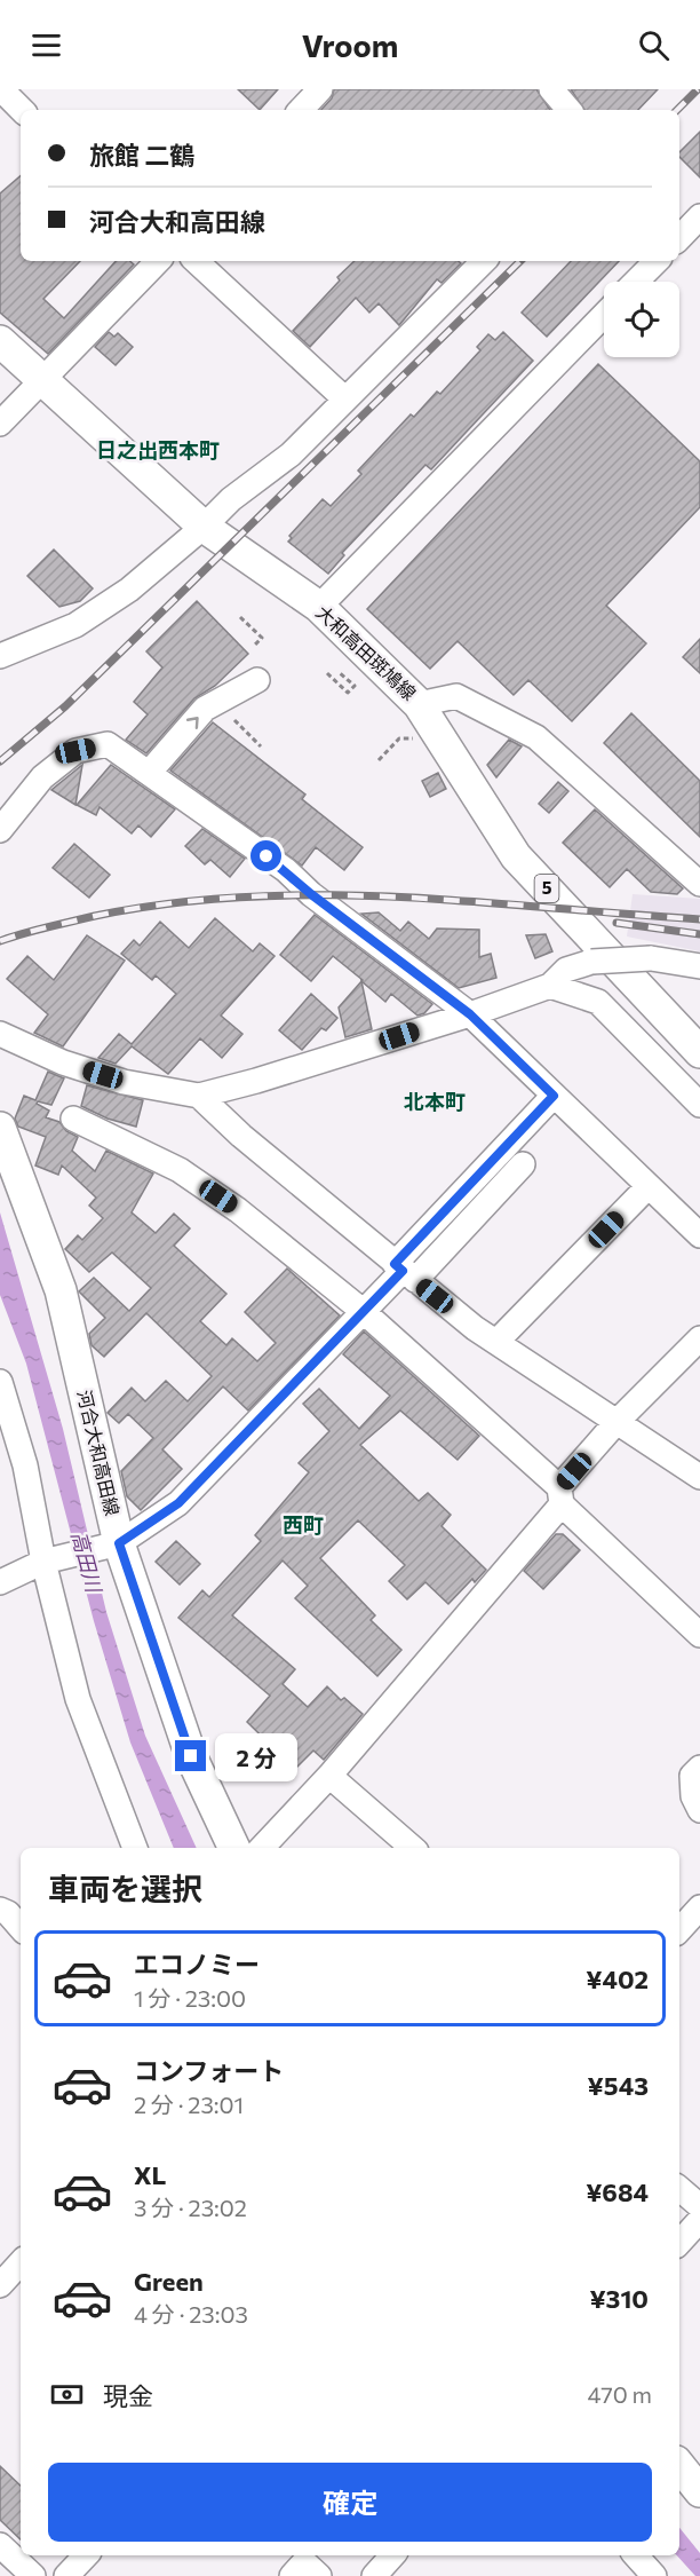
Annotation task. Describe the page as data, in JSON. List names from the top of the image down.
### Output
{
  "streets": {
    "main road": ["大和高田斑鳩線", "5", "河合大和高田線"]
  },
  "districts": ["日之出西本町", "北本町", "西町"],
  "water": ["高田川"],
  "page": {
    "header": "Vroom",
    "banner": ["旅館 二鶴", "河合大和高田線"],
    "bubble": "2 分",
    "heading": "車両を選択",
    "list": [
      {
        "name": "エコノミー",
        "note": "1 分 · 23:00",
        "value": "¥402"
      },
      {
        "name": "コンフォート",
        "note": "2 分 · 23:01",
        "value": "¥543"
      },
      {
        "name": "XL",
        "note": "3 分 · 23:02",
        "value": "¥684"
      },
      {
        "name": "Green",
        "note": "4 分 · 23:03",
        "value": "¥310"
      }
    ],
    "pay": ["現金", "470 m"],
    "buttons": "確定"
  }
}
